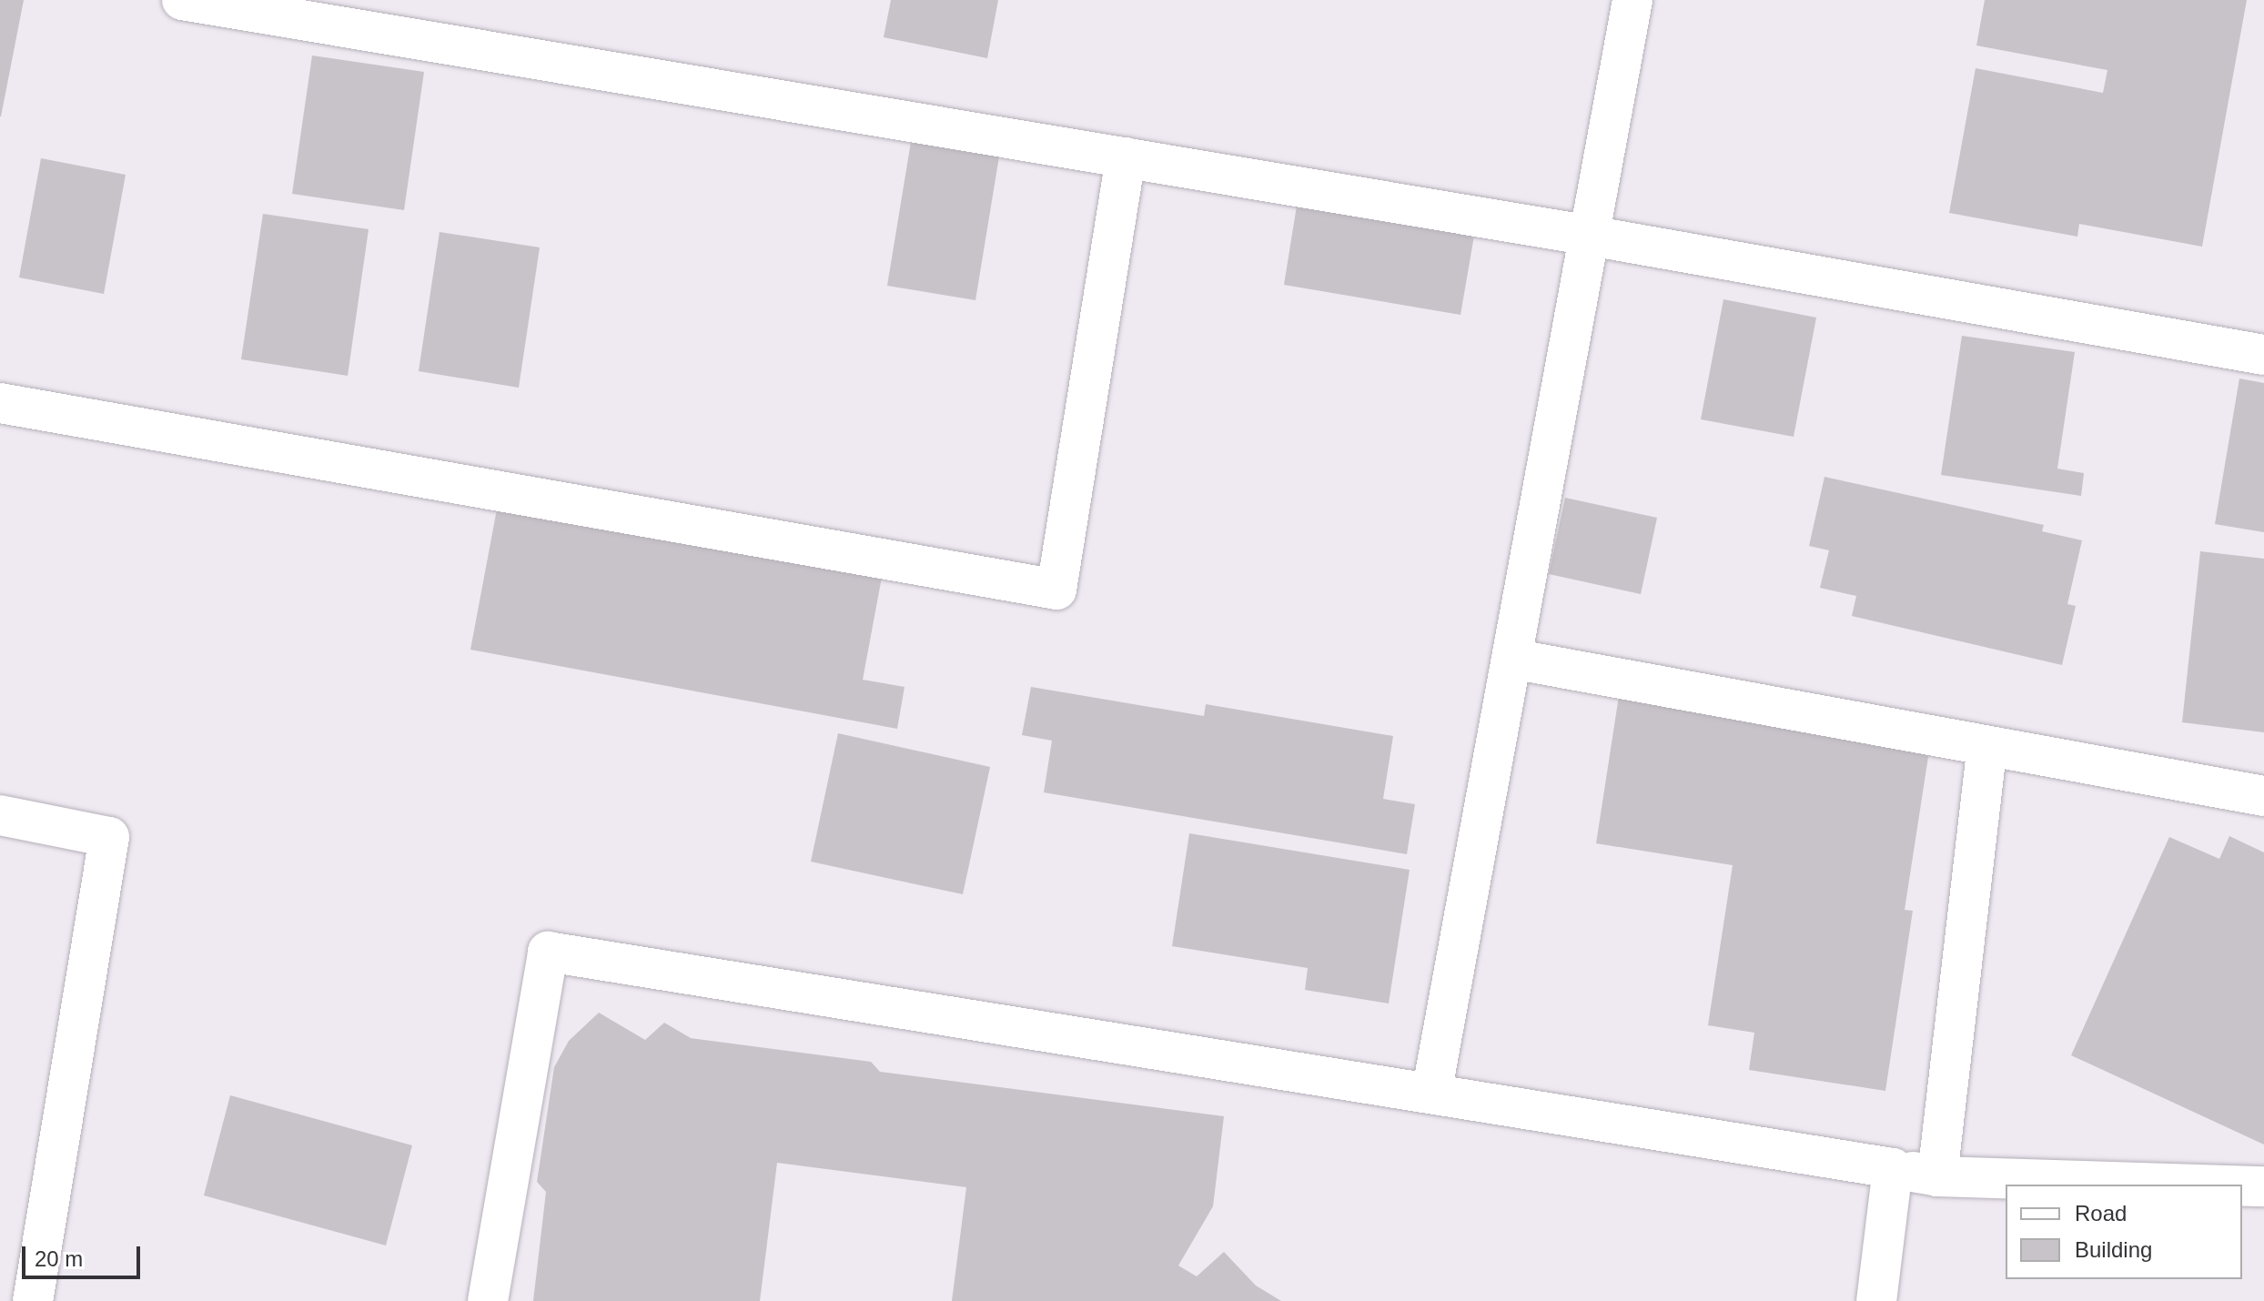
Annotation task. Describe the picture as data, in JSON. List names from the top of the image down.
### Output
{
  "legend": ["Road", "Building"],
  "scale_bar": "20 m"
}
